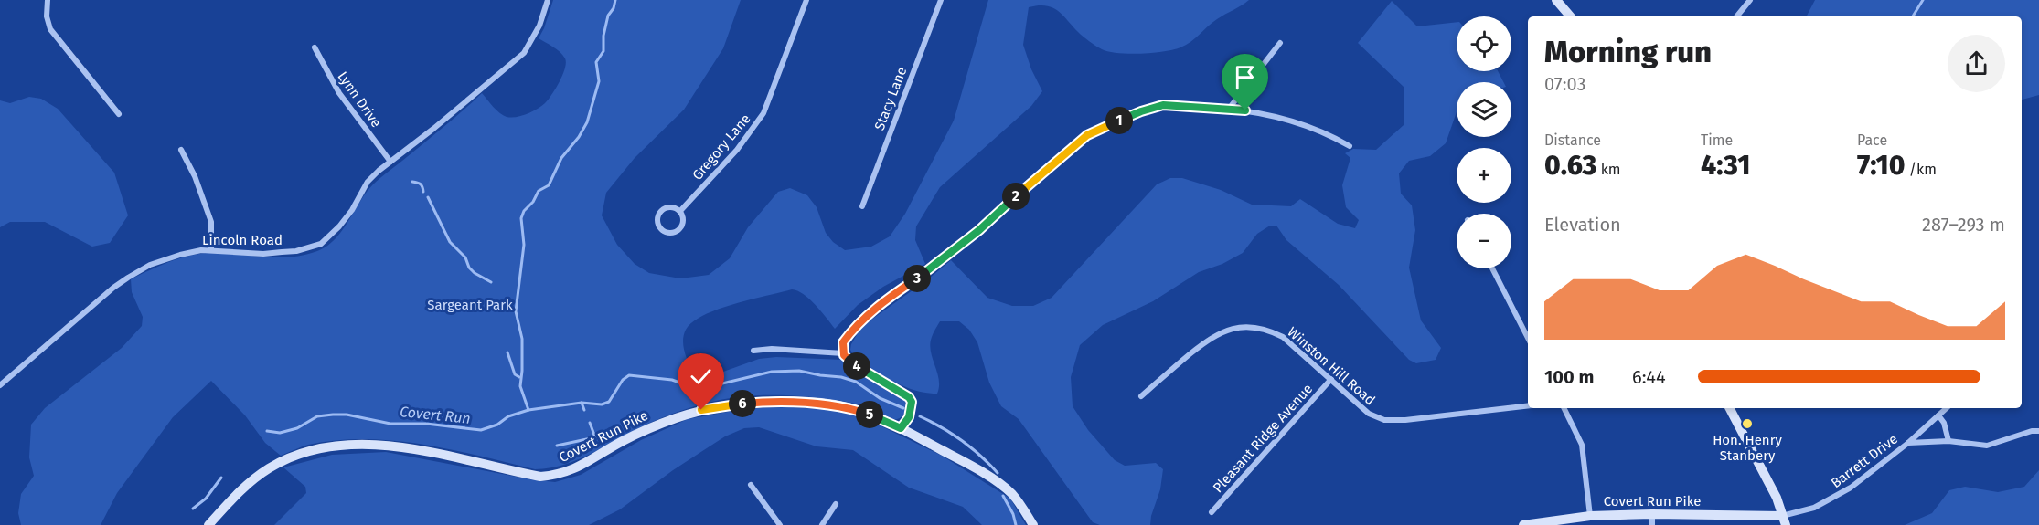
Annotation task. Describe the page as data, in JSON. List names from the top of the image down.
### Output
{
  "streets": {
    "street": [
      "Stacy Lane",
      "Lynn Drive",
      "Gregory Lane",
      "Lincoln Road",
      "Winston Hill Road",
      "Covert Run Pike",
      "Pleasant Ridge Avenue",
      "Barrett Drive"
    ]
  },
  "crossings": [
    ["Lynn Drive", "Lincoln Road"],
    ["Winston Hill Road", "Pleasant Ridge Avenue"],
    ["Covert Run Pike", "Barrett Drive"]
  ],
  "water": ["Covert Run"],
  "parks": ["Sargeant Park"],
  "places": ["Hon. Henry Stanbery"],
  "page": {
    "map_buttons": ["+", "−"],
    "heading": ["Morning run", "07:03"],
    "pins": [
      "1",
      "2",
      "3",
      "4",
      "6",
      "5"
    ],
    "stats": [
      ["Distance", "0.63 km"],
      ["Time", "4:31"],
      ["Pace", "7:10 /km"]
    ],
    "chart": ["Elevation", "287–293 m"],
    "list": [
      {
        "name": "100 m",
        "note": "6:44"
      }
    ]
  }
}
